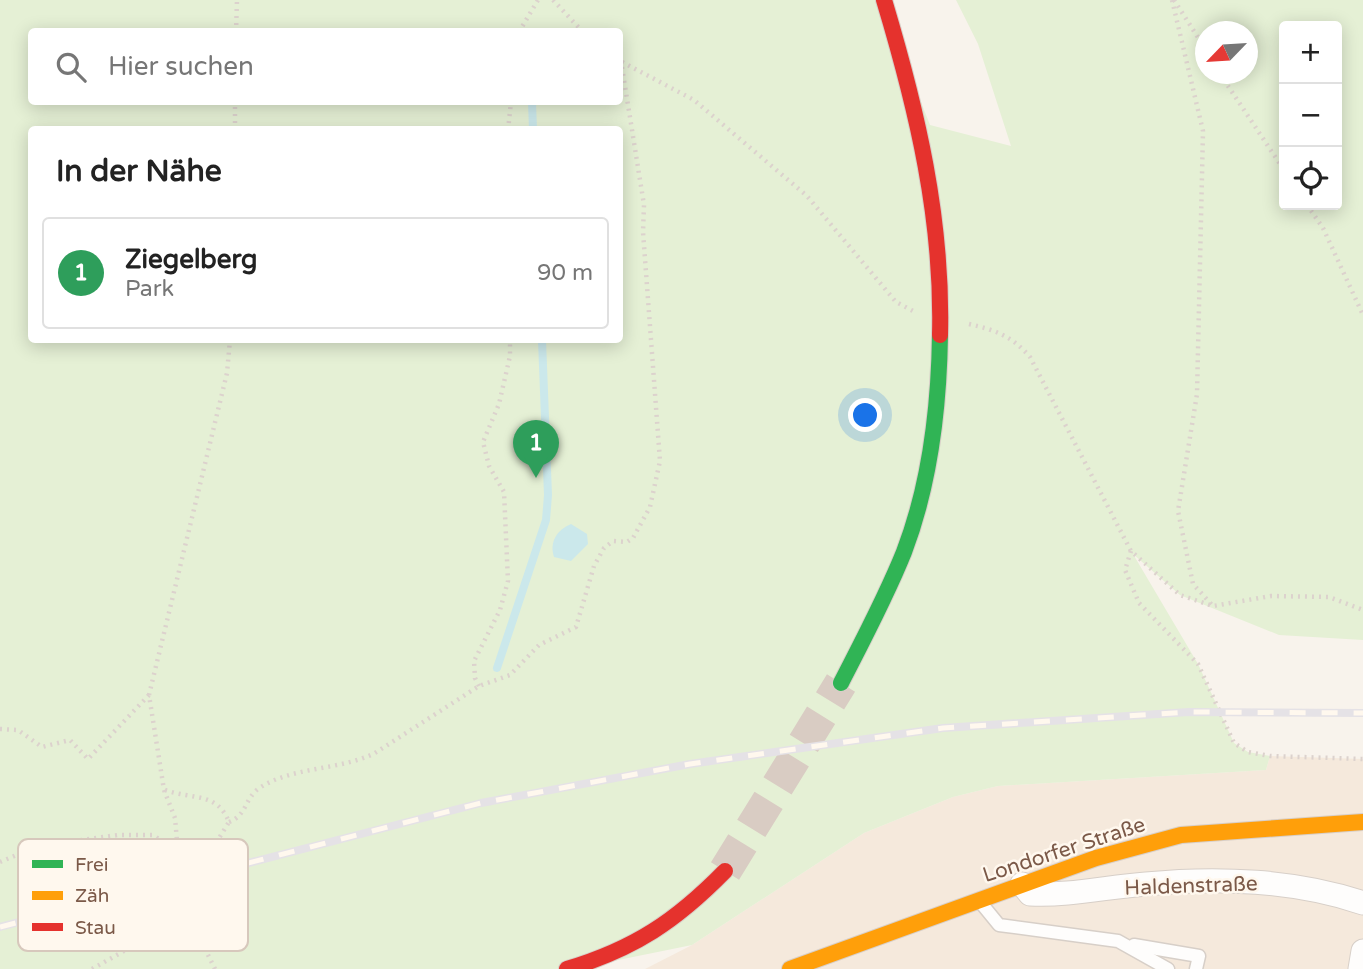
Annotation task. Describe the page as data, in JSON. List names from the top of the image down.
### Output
{
  "streets": {
    "street": ["Londorfer Straße", "Haldenstraße"]
  },
  "crossings": [
    ["Londorfer Straße", "Haldenstraße"]
  ],
  "legend": ["Frei", "Zäh", "Stau"],
  "north": "bottom left",
  "page": {
    "map_buttons": ["+", "−"],
    "search": "Hier suchen",
    "heading": "In der Nähe",
    "list": [
      {
        "mark": "1",
        "name": "Ziegelberg",
        "note": "Park",
        "value": "90 m"
      }
    ],
    "pins": "1"
  }
}
